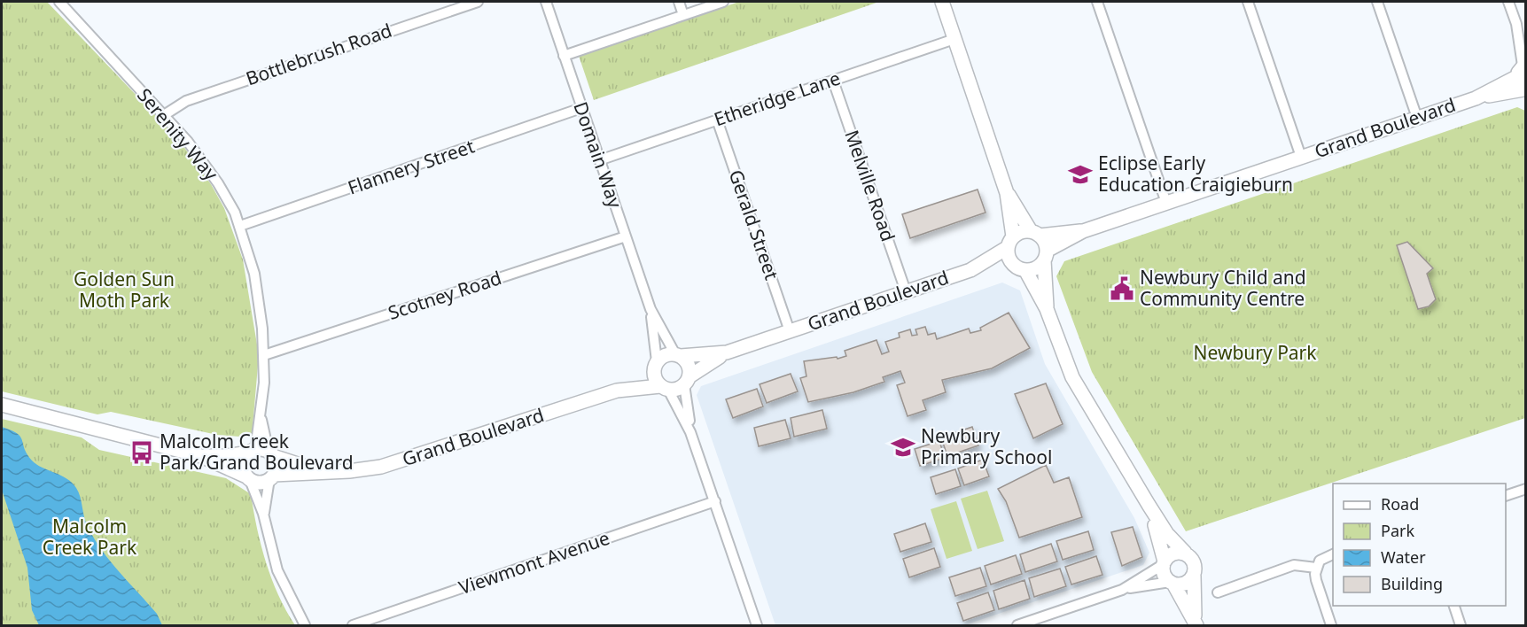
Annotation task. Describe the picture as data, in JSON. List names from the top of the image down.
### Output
{
  "streets": {
    "street": [
      "Bottlebrush Road",
      "Etheridge Lane",
      "Grand Boulevard",
      "Serenity Way",
      "Domain Way",
      "Flannery Street",
      "Melville Road",
      "Gerald Street",
      "Scotney Road",
      "Viewmont Avenue"
    ]
  },
  "crossings": [
    ["Bottlebrush Road", "Serenity Way"],
    ["Etheridge Lane", "Domain Way"],
    ["Etheridge Lane", "Melville Road"],
    ["Etheridge Lane", "Gerald Street"],
    ["Grand Boulevard", "Serenity Way"],
    ["Grand Boulevard", "Domain Way"],
    ["Grand Boulevard", "Melville Road"],
    ["Grand Boulevard", "Gerald Street"],
    ["Serenity Way", "Flannery Street"],
    ["Serenity Way", "Scotney Road"],
    ["Domain Way", "Flannery Street"],
    ["Domain Way", "Scotney Road"]
  ],
  "parks": ["Golden Sun Moth Park", "Newbury Park", "Malcolm Creek Park"],
  "places": {
    "school or university": ["Eclipse Early Education Craigieburn", "Newbury Primary School"],
    "public building": ["Newbury Child and Community Centre"],
    "bus stop": ["Malcolm Creek Park/Grand Boulevard"]
  },
  "legend": [
    "Road",
    "Park",
    "Water",
    "Building"
  ]
}
